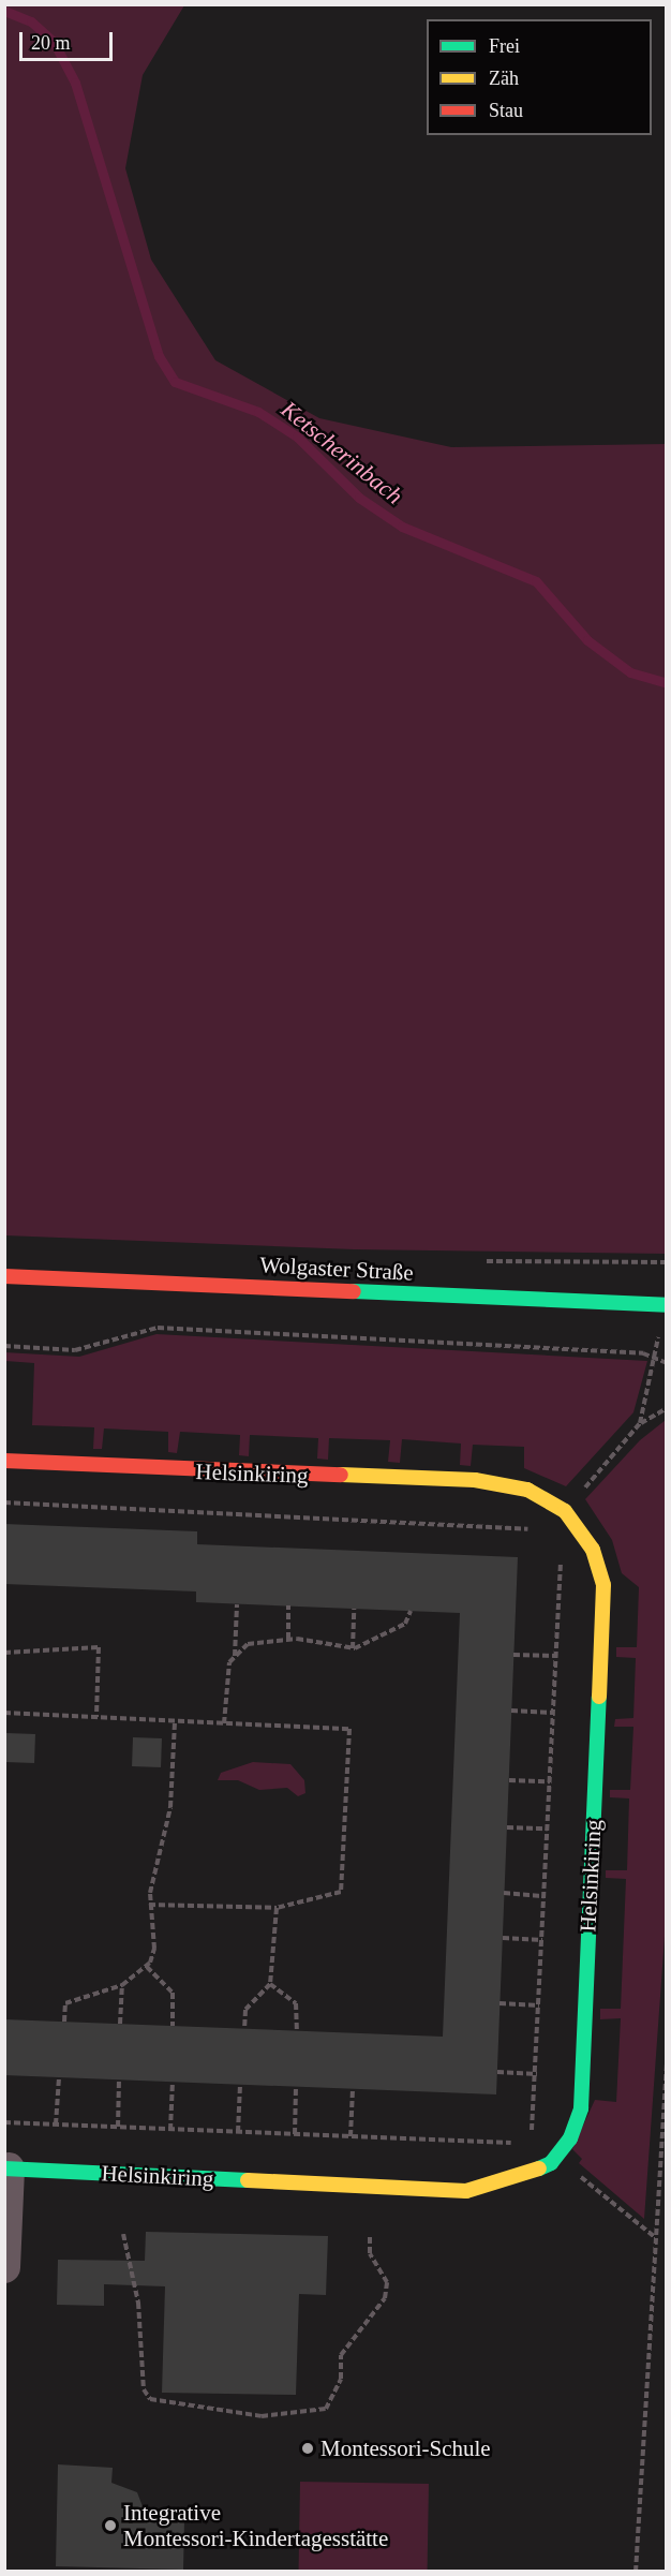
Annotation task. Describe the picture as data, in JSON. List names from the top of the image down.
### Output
{
  "streets": {
    "street": ["Wolgaster Straße", "Helsinkiring"]
  },
  "water": ["Ketscherinbach"],
  "places": ["Montessori-Schule", "Integrative Montessori-Kindertagesstätte"],
  "legend": ["Frei", "Zäh", "Stau"],
  "scale_bar": "20 m"
}
